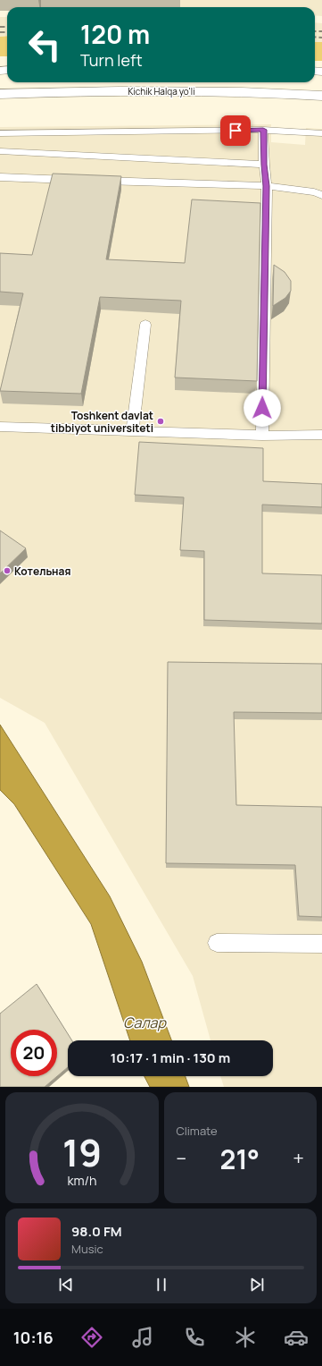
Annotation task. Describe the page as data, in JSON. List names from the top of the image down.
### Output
{
  "streets": {
    "highway": ["Kichik Halqa yo'li"]
  },
  "water": ["Салар"],
  "places": ["Toshkent davlat tibbiyot universiteti", "Котельная"],
  "page": {
    "turn": ["120 m", "Turn left"],
    "limit": "20",
    "trip": "10:17 · 1 min · 130 m",
    "tile": "Climate",
    "heat": ["−", "21°", "+"],
    "song": ["98.0 FM", "Music"],
    "tabs": "10:16",
    "gauge": ["19", "km/h"]
  }
}
